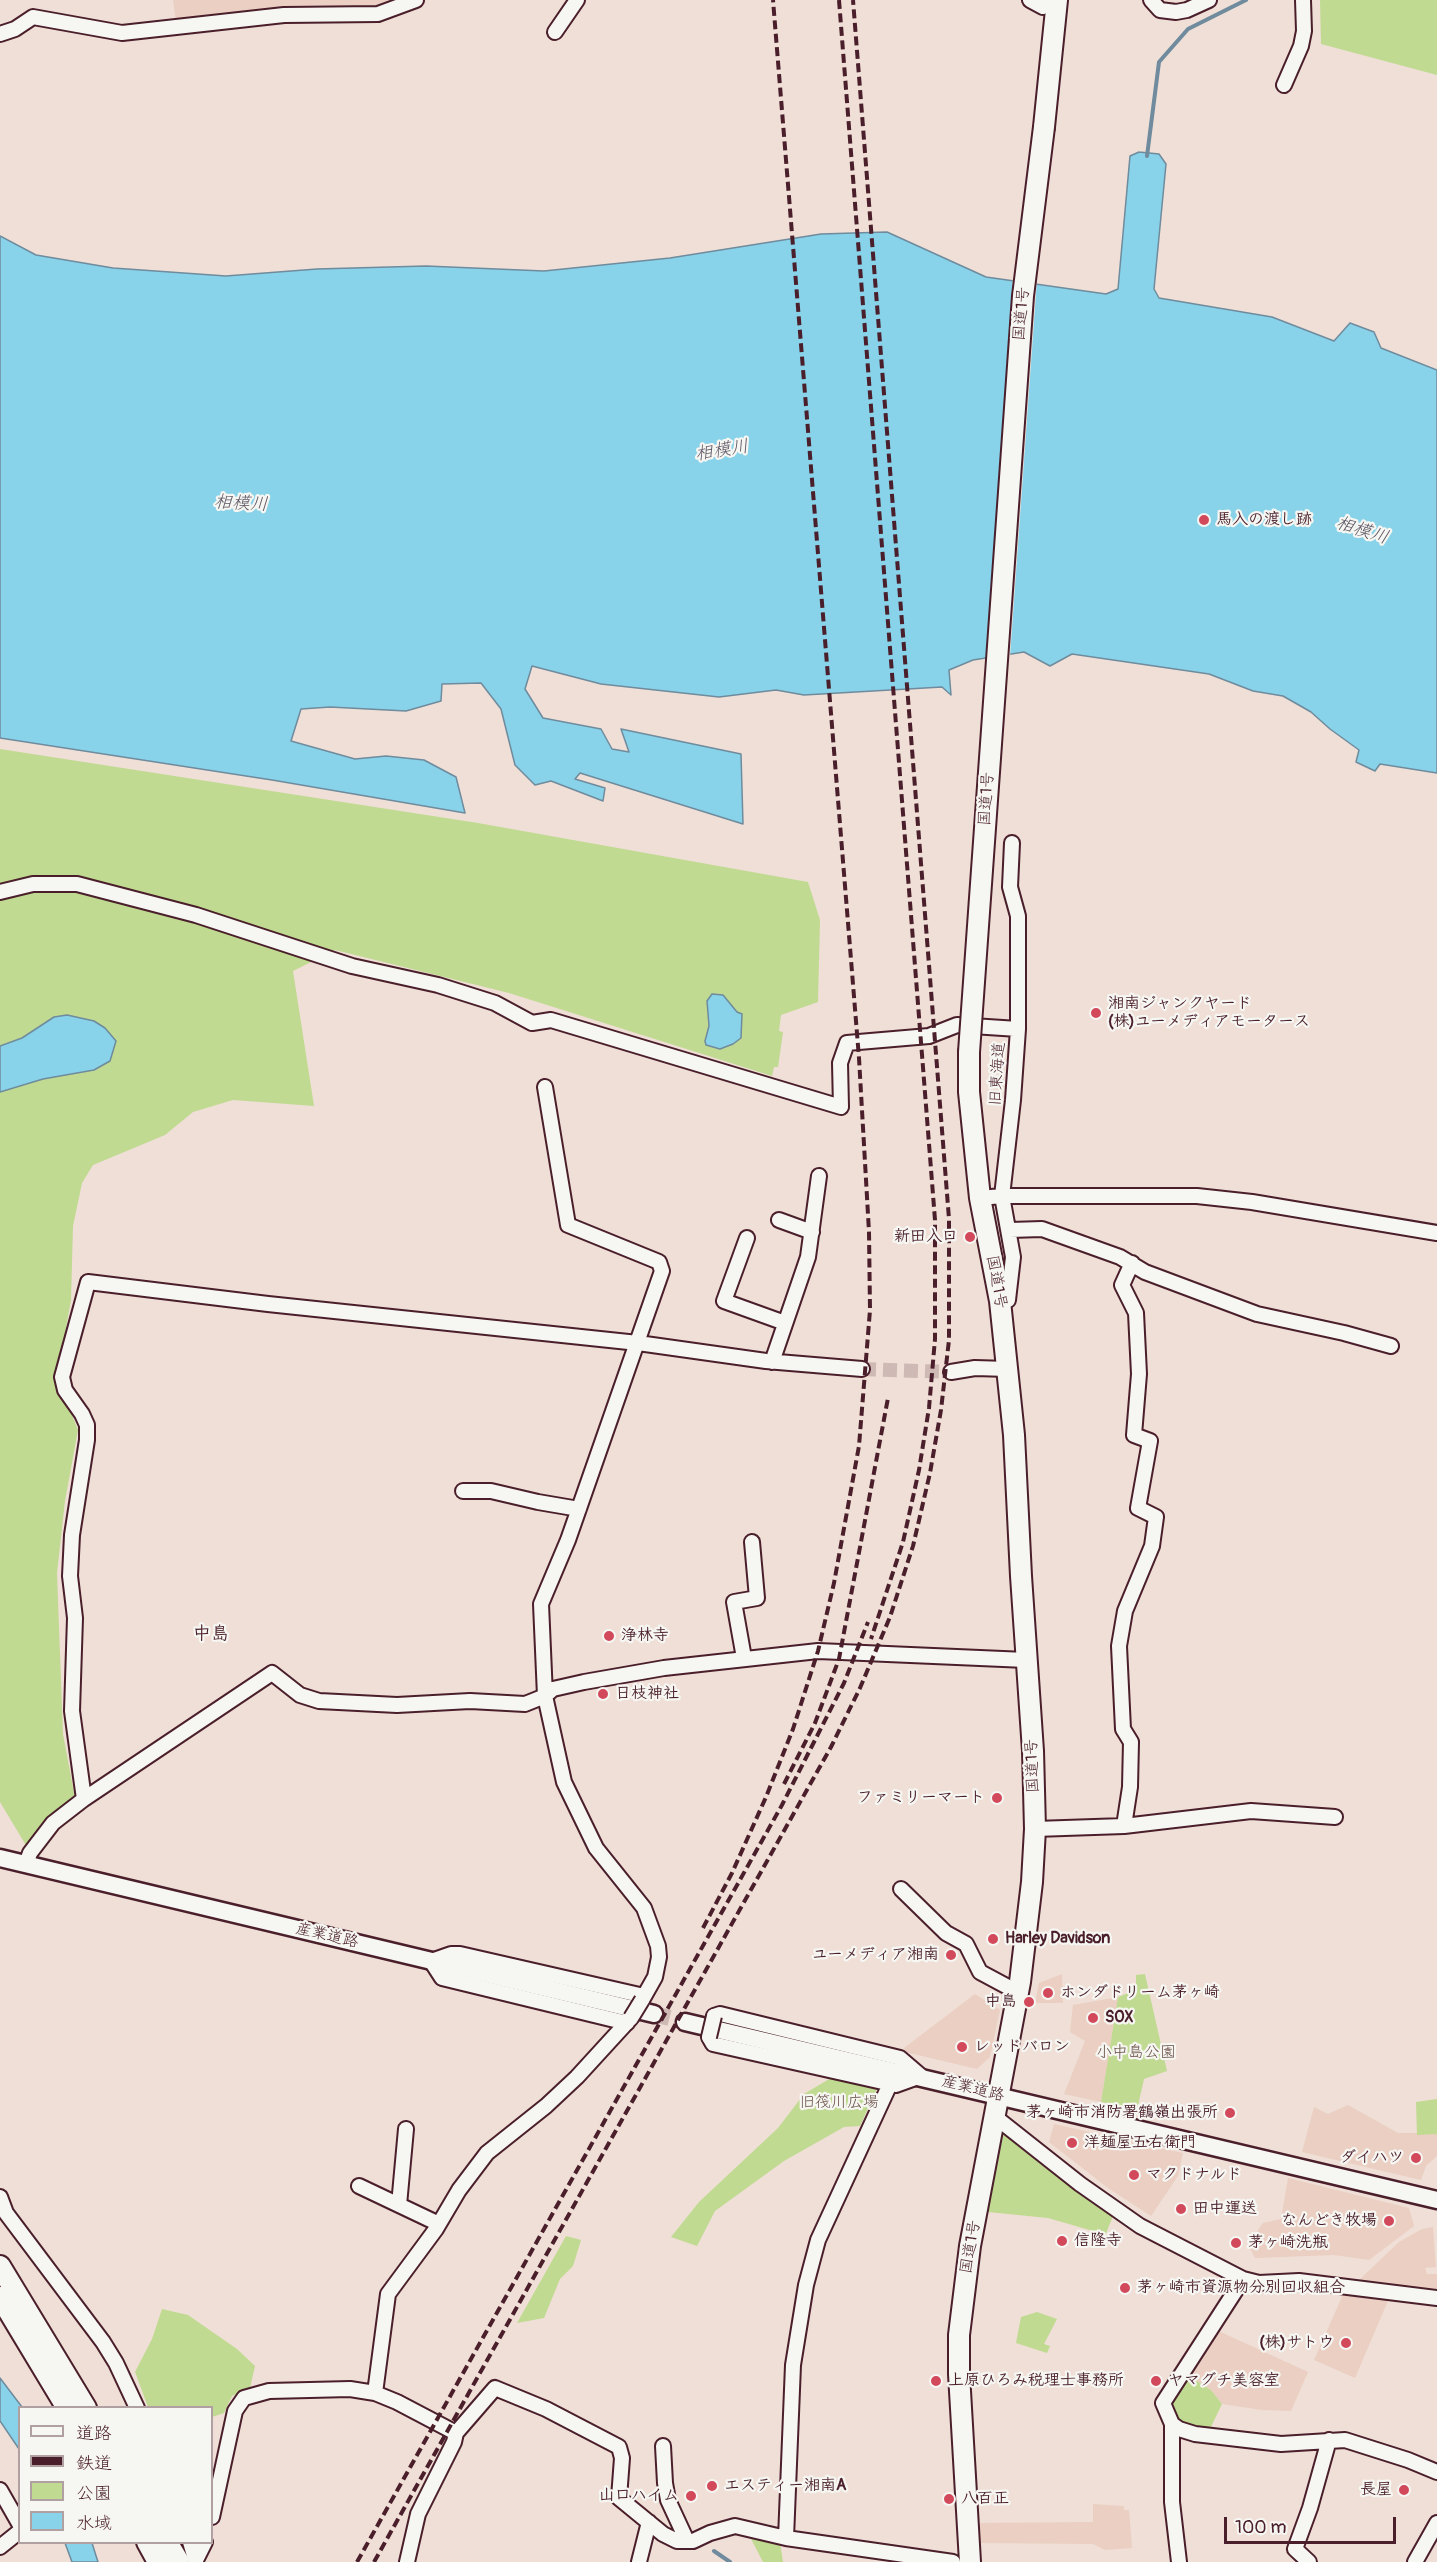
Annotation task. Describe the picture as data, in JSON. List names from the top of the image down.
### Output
{
  "streets": {
    "highway": ["国道1号"],
    "main road": ["産業道路"],
    "street": ["旧東海道"]
  },
  "crossings": [
    ["国道1号", "旧東海道"],
    ["国道1号", "産業道路"]
  ],
  "districts": ["中島"],
  "water": ["相模川"],
  "parks": ["小中島公園", "旧筏川広場"],
  "places": [
    "馬入の渡し跡",
    "湘南ジャンクヤード (株)ユーメディアモータース",
    "新田入口",
    "浄林寺",
    "日枝神社",
    "ファミリーマート",
    "Harley Davidson",
    "ユーメディア湘南",
    "ホンダドリーム茅ヶ崎",
    "中島",
    "SOX",
    "レッドバロン",
    "茅ヶ崎市消防署鶴嶺出張所",
    "洋麺屋五右衛門",
    "ダイハツ",
    "マクドナルド",
    "田中運送",
    "なんどき牧場",
    "信隆寺",
    "茅ヶ崎洗瓶",
    "茅ヶ崎市資源物分別回収組合",
    "(株)サトウ",
    "上原ひろみ税理士事務所",
    "ヤマグチ美容室",
    "エスティー湘南A",
    "長屋",
    "山口ハイム",
    "八百正"
  ],
  "legend": [
    "道路",
    "鉄道",
    "公園",
    "水域"
  ],
  "scale_bar": "100 m"
}
